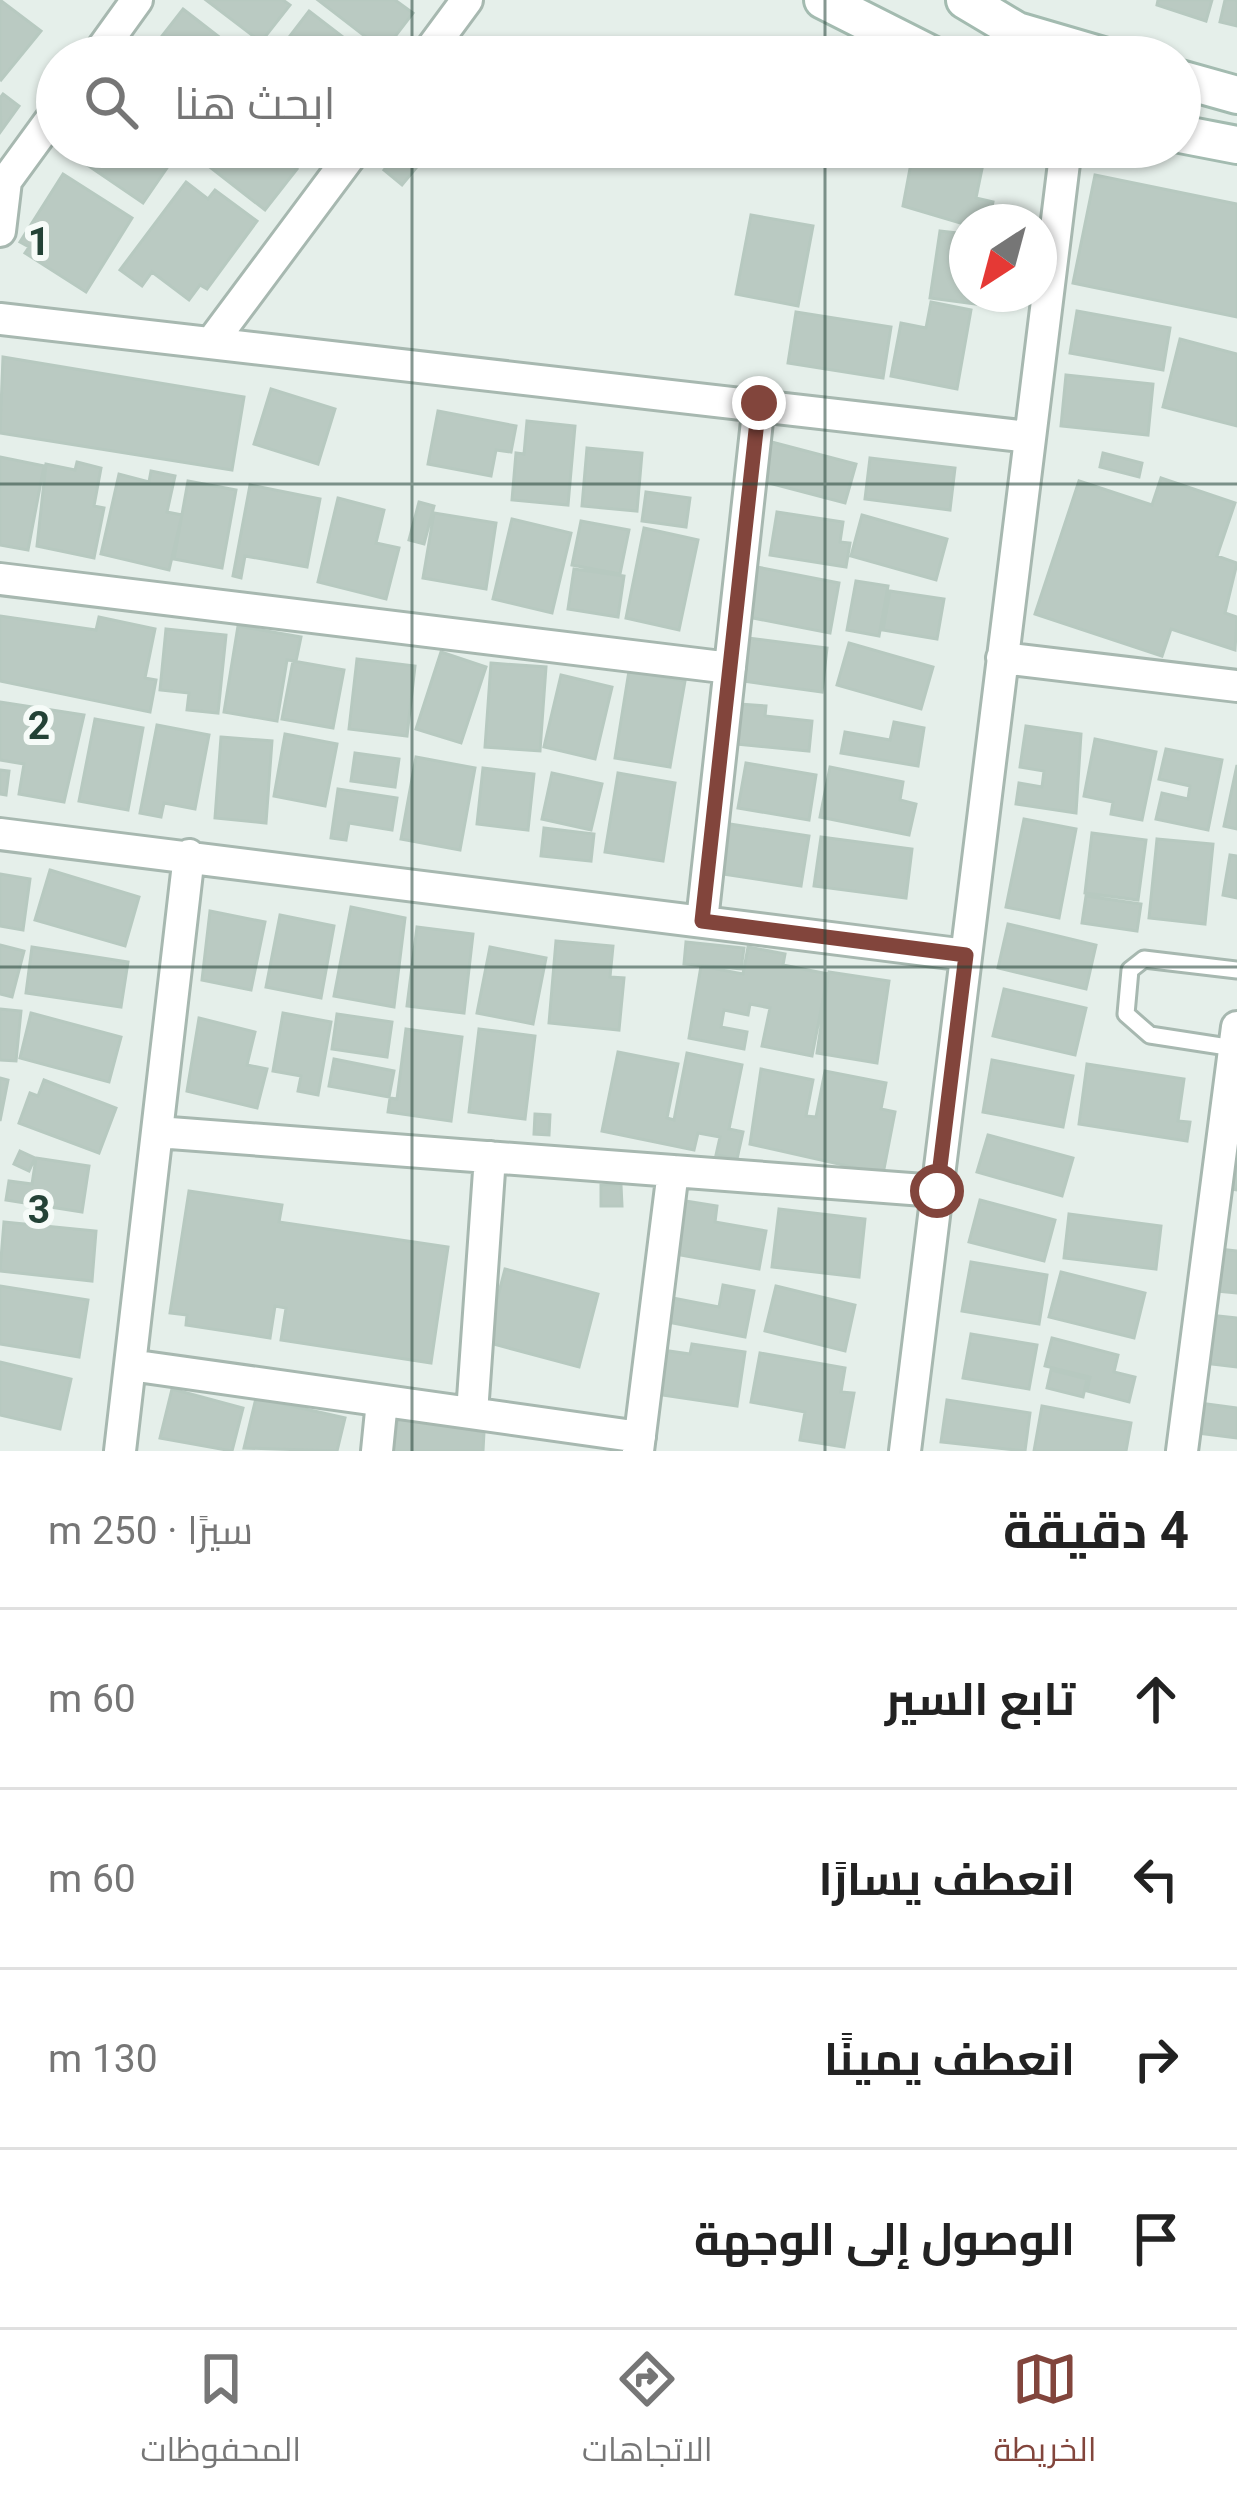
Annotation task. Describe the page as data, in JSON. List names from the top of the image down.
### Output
{
  "north": "bottom left",
  "page": {
    "search": "ابحث هنا",
    "heading": ["4 دقيقة", "سيرًا · 250 m"],
    "list": [
      ["تابع السير", "60 m"],
      ["انعطف يسارًا", "60 m"],
      ["انعطف يمينًا", "130 m"],
      "الوصول إلى الوجهة"
    ],
    "nav": ["الخريطة", "الاتجاهات", "المحفوظات"]
  },
  "grid": {
    "rows": ["1", "2", "3"]
  }
}
